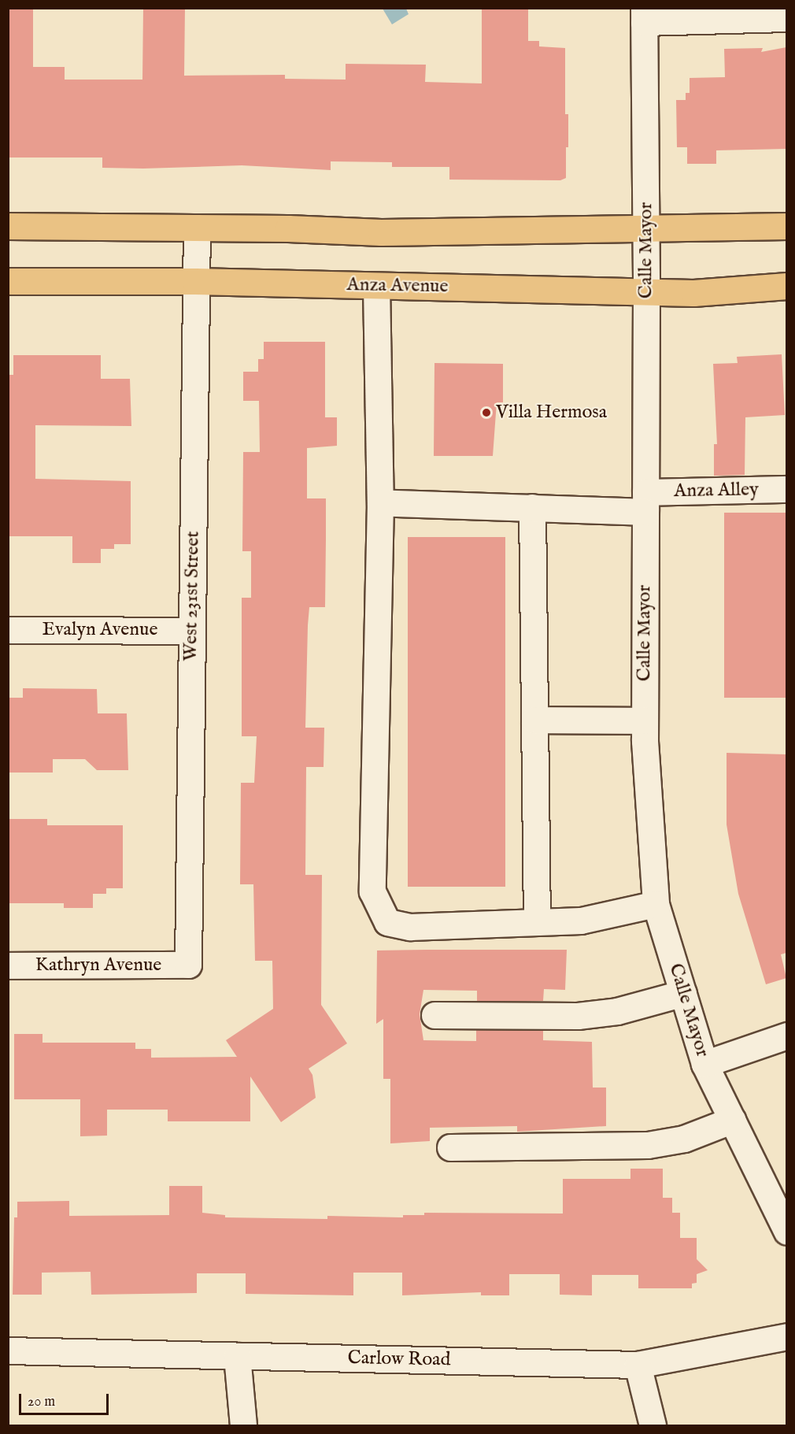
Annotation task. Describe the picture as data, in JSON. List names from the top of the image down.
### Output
{
  "streets": {
    "main road": ["Anza Avenue"],
    "street": [
      "Calle Mayor",
      "Anza Alley",
      "West 231st Street",
      "Evalyn Avenue",
      "Kathryn Avenue",
      "Carlow Road"
    ]
  },
  "crossings": [
    ["Calle Mayor", "Anza Avenue"],
    ["Calle Mayor", "Anza Alley"],
    ["Anza Avenue", "West 231st Street"],
    ["West 231st Street", "Evalyn Avenue"],
    ["West 231st Street", "Kathryn Avenue"]
  ],
  "places": ["Villa Hermosa"],
  "scale_bar": "20 m"
}
